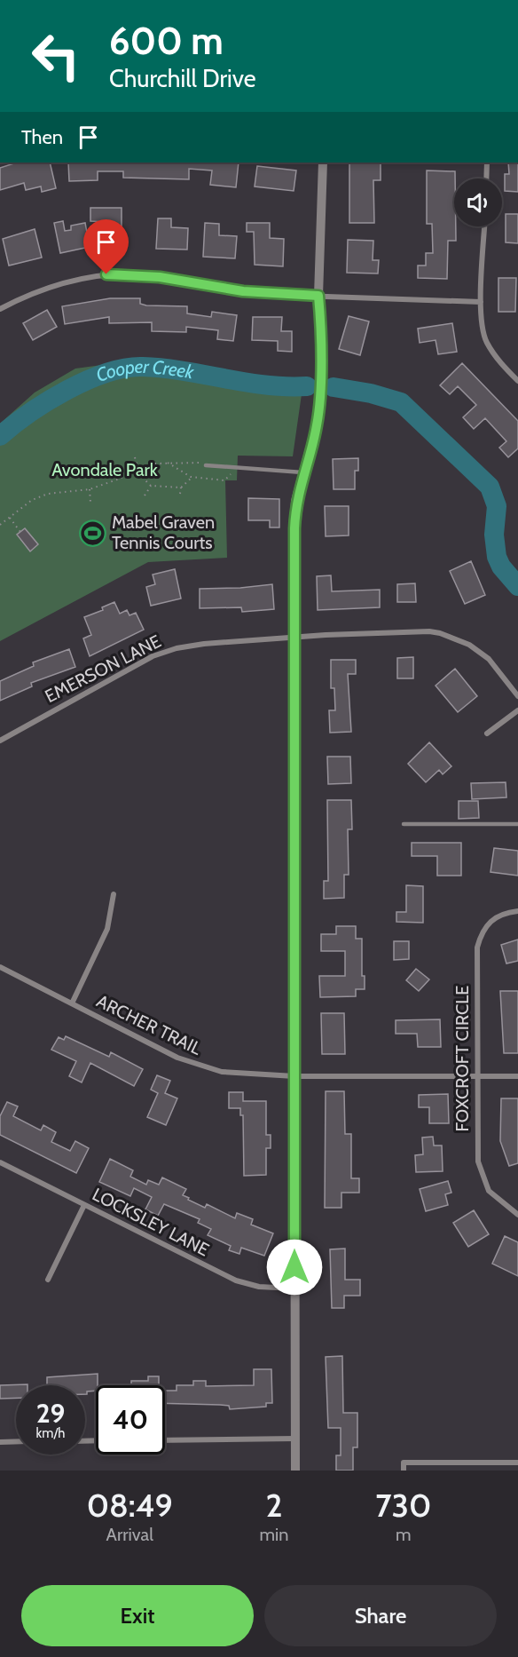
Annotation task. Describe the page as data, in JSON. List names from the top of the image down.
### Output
{
  "streets": {
    "street": [
      "EMERSON LANE",
      "ARCHER TRAIL",
      "FOXCROFT CIRCLE",
      "LOCKSLEY LANE"
    ]
  },
  "crossings": [
    ["ARCHER TRAIL", "FOXCROFT CIRCLE"]
  ],
  "water": ["Cooper Creek"],
  "parks": ["Avondale Park"],
  "places": {
    "sports": ["Mabel Graven Tennis Courts"]
  },
  "page": {
    "turn": ["600 m", "Churchill Drive"],
    "then": "Then",
    "speed": "29 km/h",
    "limit": "40",
    "eta": [
      "08:49",
      "Arrival",
      "2",
      "min",
      "730",
      "m"
    ],
    "buttons": ["Exit", "Share"]
  }
}
